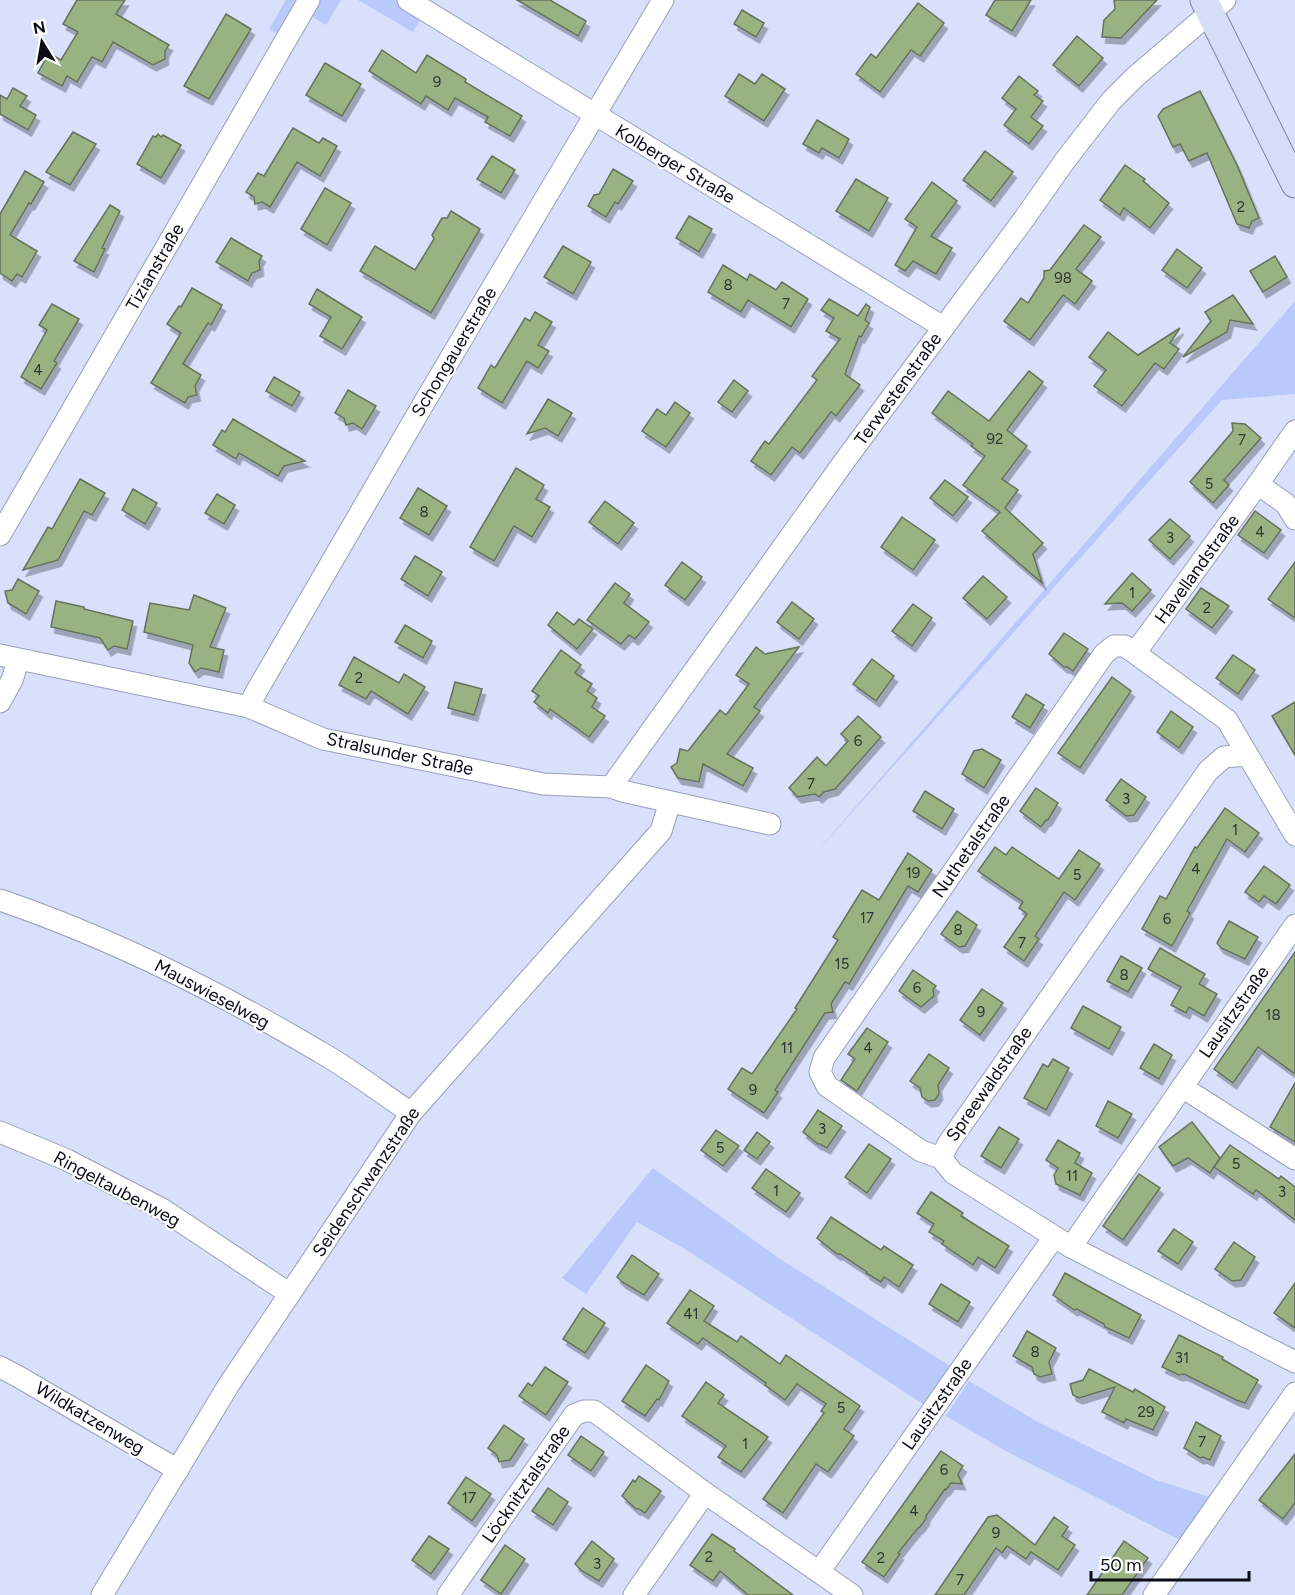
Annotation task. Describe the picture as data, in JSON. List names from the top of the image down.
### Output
{
  "streets": {
    "street": [
      "Kolberger Straße",
      "Tizianstraße",
      "Schongauerstraße",
      "Terwestenstraße",
      "Havellandstraße",
      "Stralsunder Straße",
      "Nuthetalstraße",
      "Mauswieselweg",
      "Lausitzstraße",
      "Spreewaldstraße",
      "Seidenschwanzstraße",
      "Ringeltaubenweg",
      "Wildkatzenweg",
      "Löcknitztalstraße"
    ]
  },
  "crossings": [
    ["Kolberger Straße", "Schongauerstraße"],
    ["Kolberger Straße", "Terwestenstraße"],
    ["Schongauerstraße", "Stralsunder Straße"],
    ["Terwestenstraße", "Stralsunder Straße"],
    ["Havellandstraße", "Nuthetalstraße"],
    ["Stralsunder Straße", "Seidenschwanzstraße"],
    ["Nuthetalstraße", "Spreewaldstraße"],
    ["Mauswieselweg", "Seidenschwanzstraße"],
    ["Lausitzstraße", "Spreewaldstraße"],
    ["Lausitzstraße", "Löcknitztalstraße"],
    ["Seidenschwanzstraße", "Ringeltaubenweg"],
    ["Seidenschwanzstraße", "Wildkatzenweg"]
  ],
  "house_numbers": [
    "9",
    "2",
    "98",
    "8",
    "7",
    "4",
    "92",
    "7",
    "5",
    "8",
    "4",
    "3",
    "1",
    "2",
    "2",
    "6",
    "7",
    "3",
    "1",
    "4",
    "19",
    "5",
    "17",
    "6",
    "8",
    "7",
    "15",
    "8",
    "6",
    "9",
    "18",
    "11",
    "4",
    "9",
    "3",
    "5",
    "5",
    "11",
    "1",
    "3",
    "41",
    "8",
    "31",
    "5",
    "29",
    "7",
    "1",
    "6",
    "17",
    "4",
    "9",
    "2",
    "2",
    "3",
    "7"
  ],
  "scale_bar": "50 m",
  "north": "top"
}
